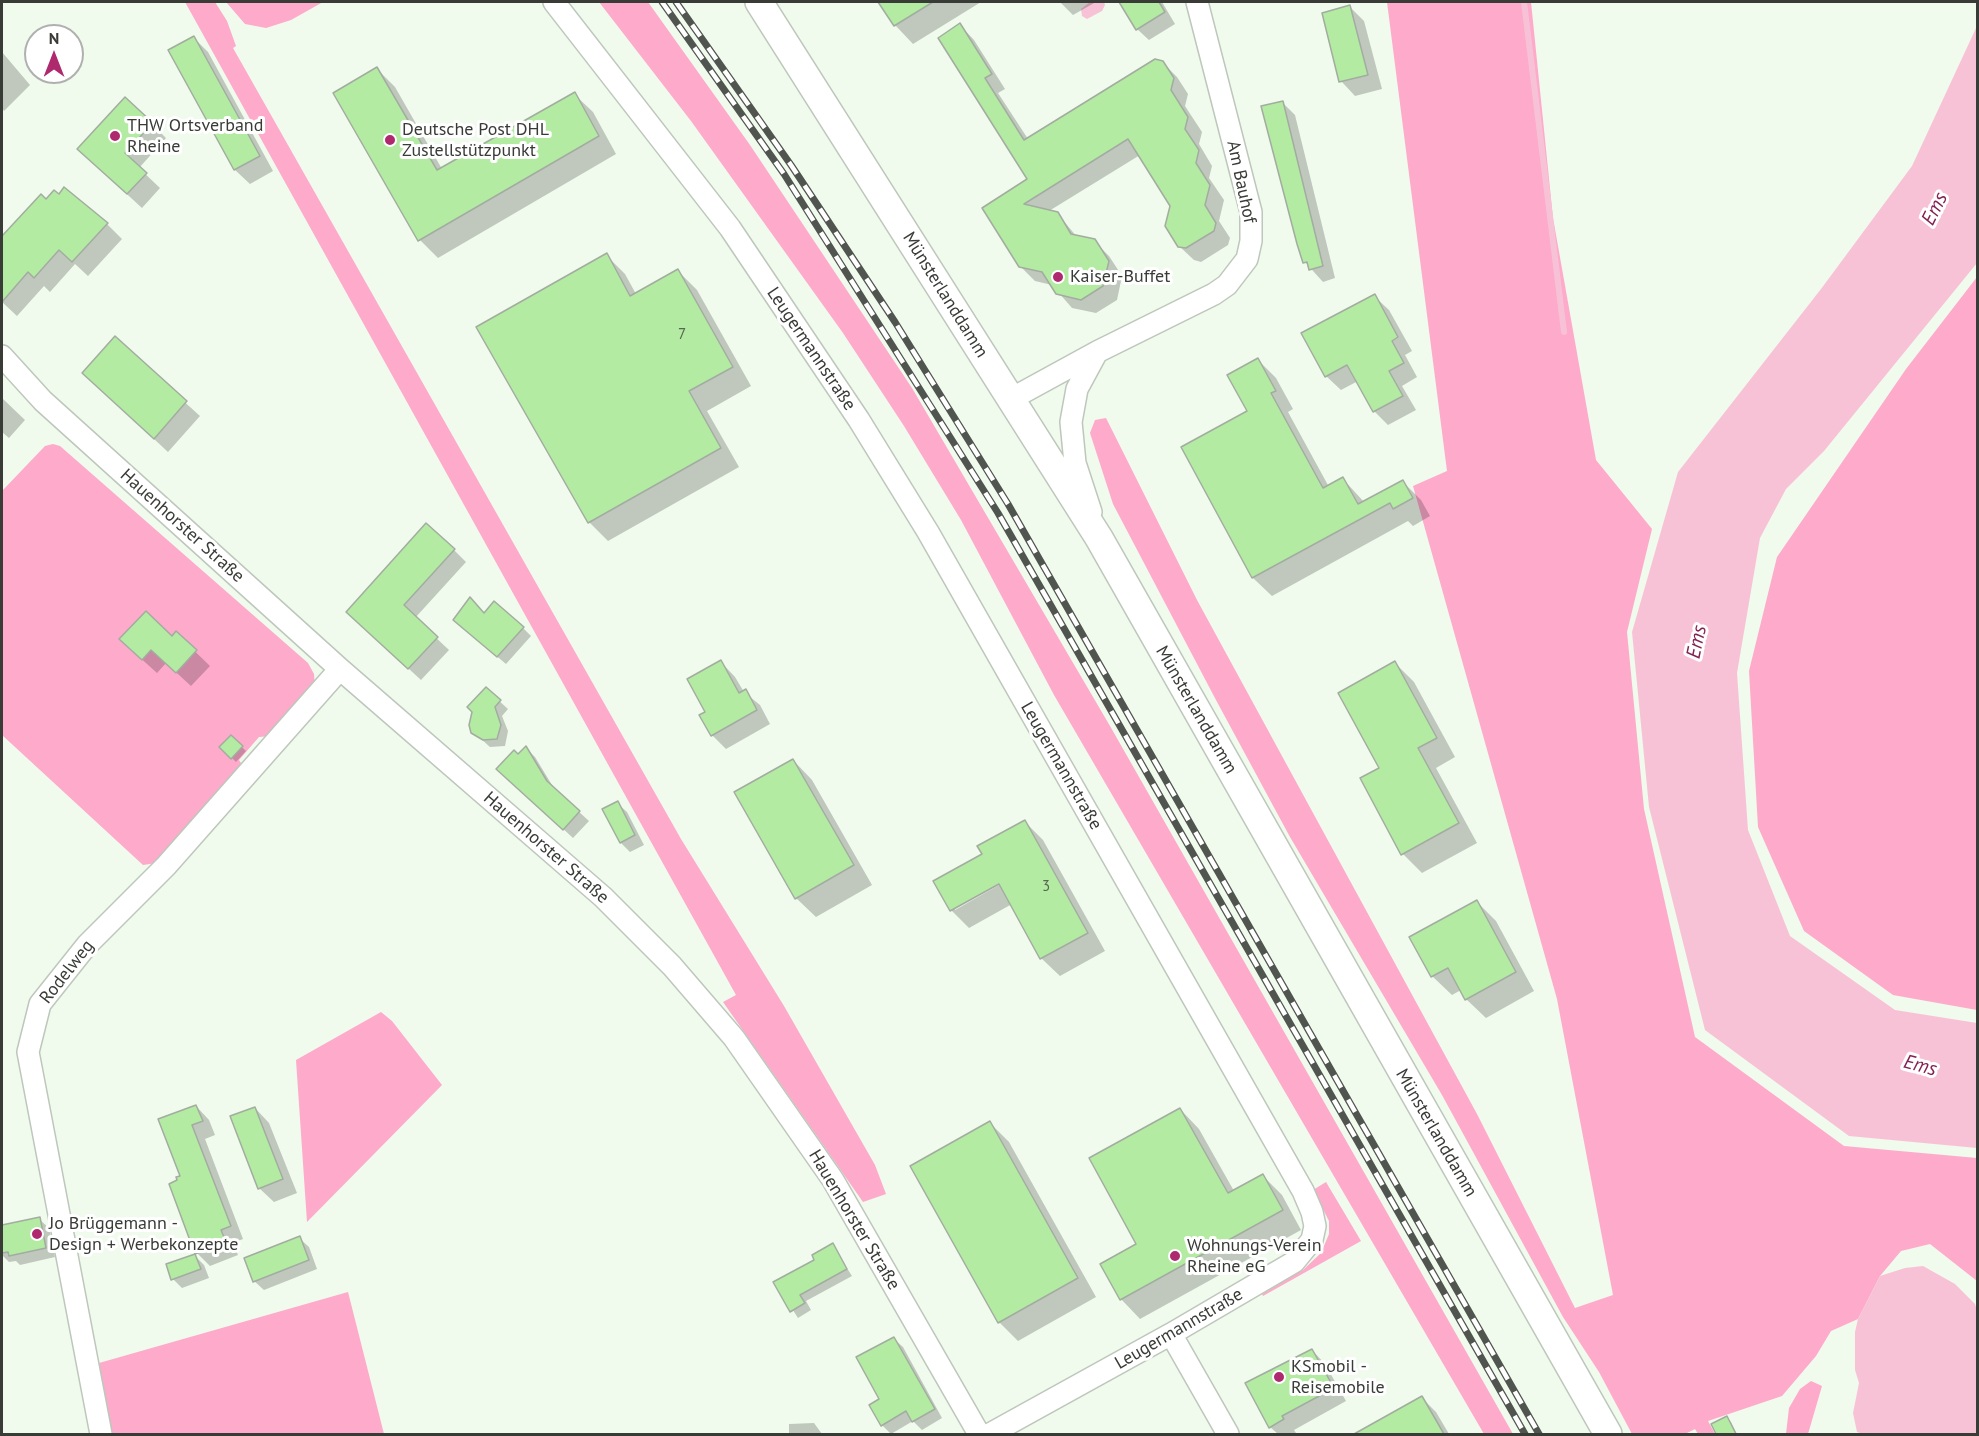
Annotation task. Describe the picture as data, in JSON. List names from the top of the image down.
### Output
{
  "streets": {
    "main road": ["Münsterlanddamm"],
    "street": [
      "Am Bauhof",
      "Leugermannstraße",
      "Hauenhorster Straße",
      "Rodelweg"
    ]
  },
  "crossings": [
    ["Am Bauhof", "Münsterlanddamm"],
    ["Hauenhorster Straße", "Rodelweg"]
  ],
  "water": ["Ems"],
  "places": [
    "THW Ortsverband Rheine",
    "Deutsche Post DHL Zustellstützpunkt",
    "Kaiser-Buffet",
    "Jo Brüggemann - Design + Werbekonzepte",
    "Wohnungs-Verein Rheine eG",
    "KSmobil - Reisemobile"
  ],
  "house_numbers": ["7", "3"],
  "north": "top"
}
